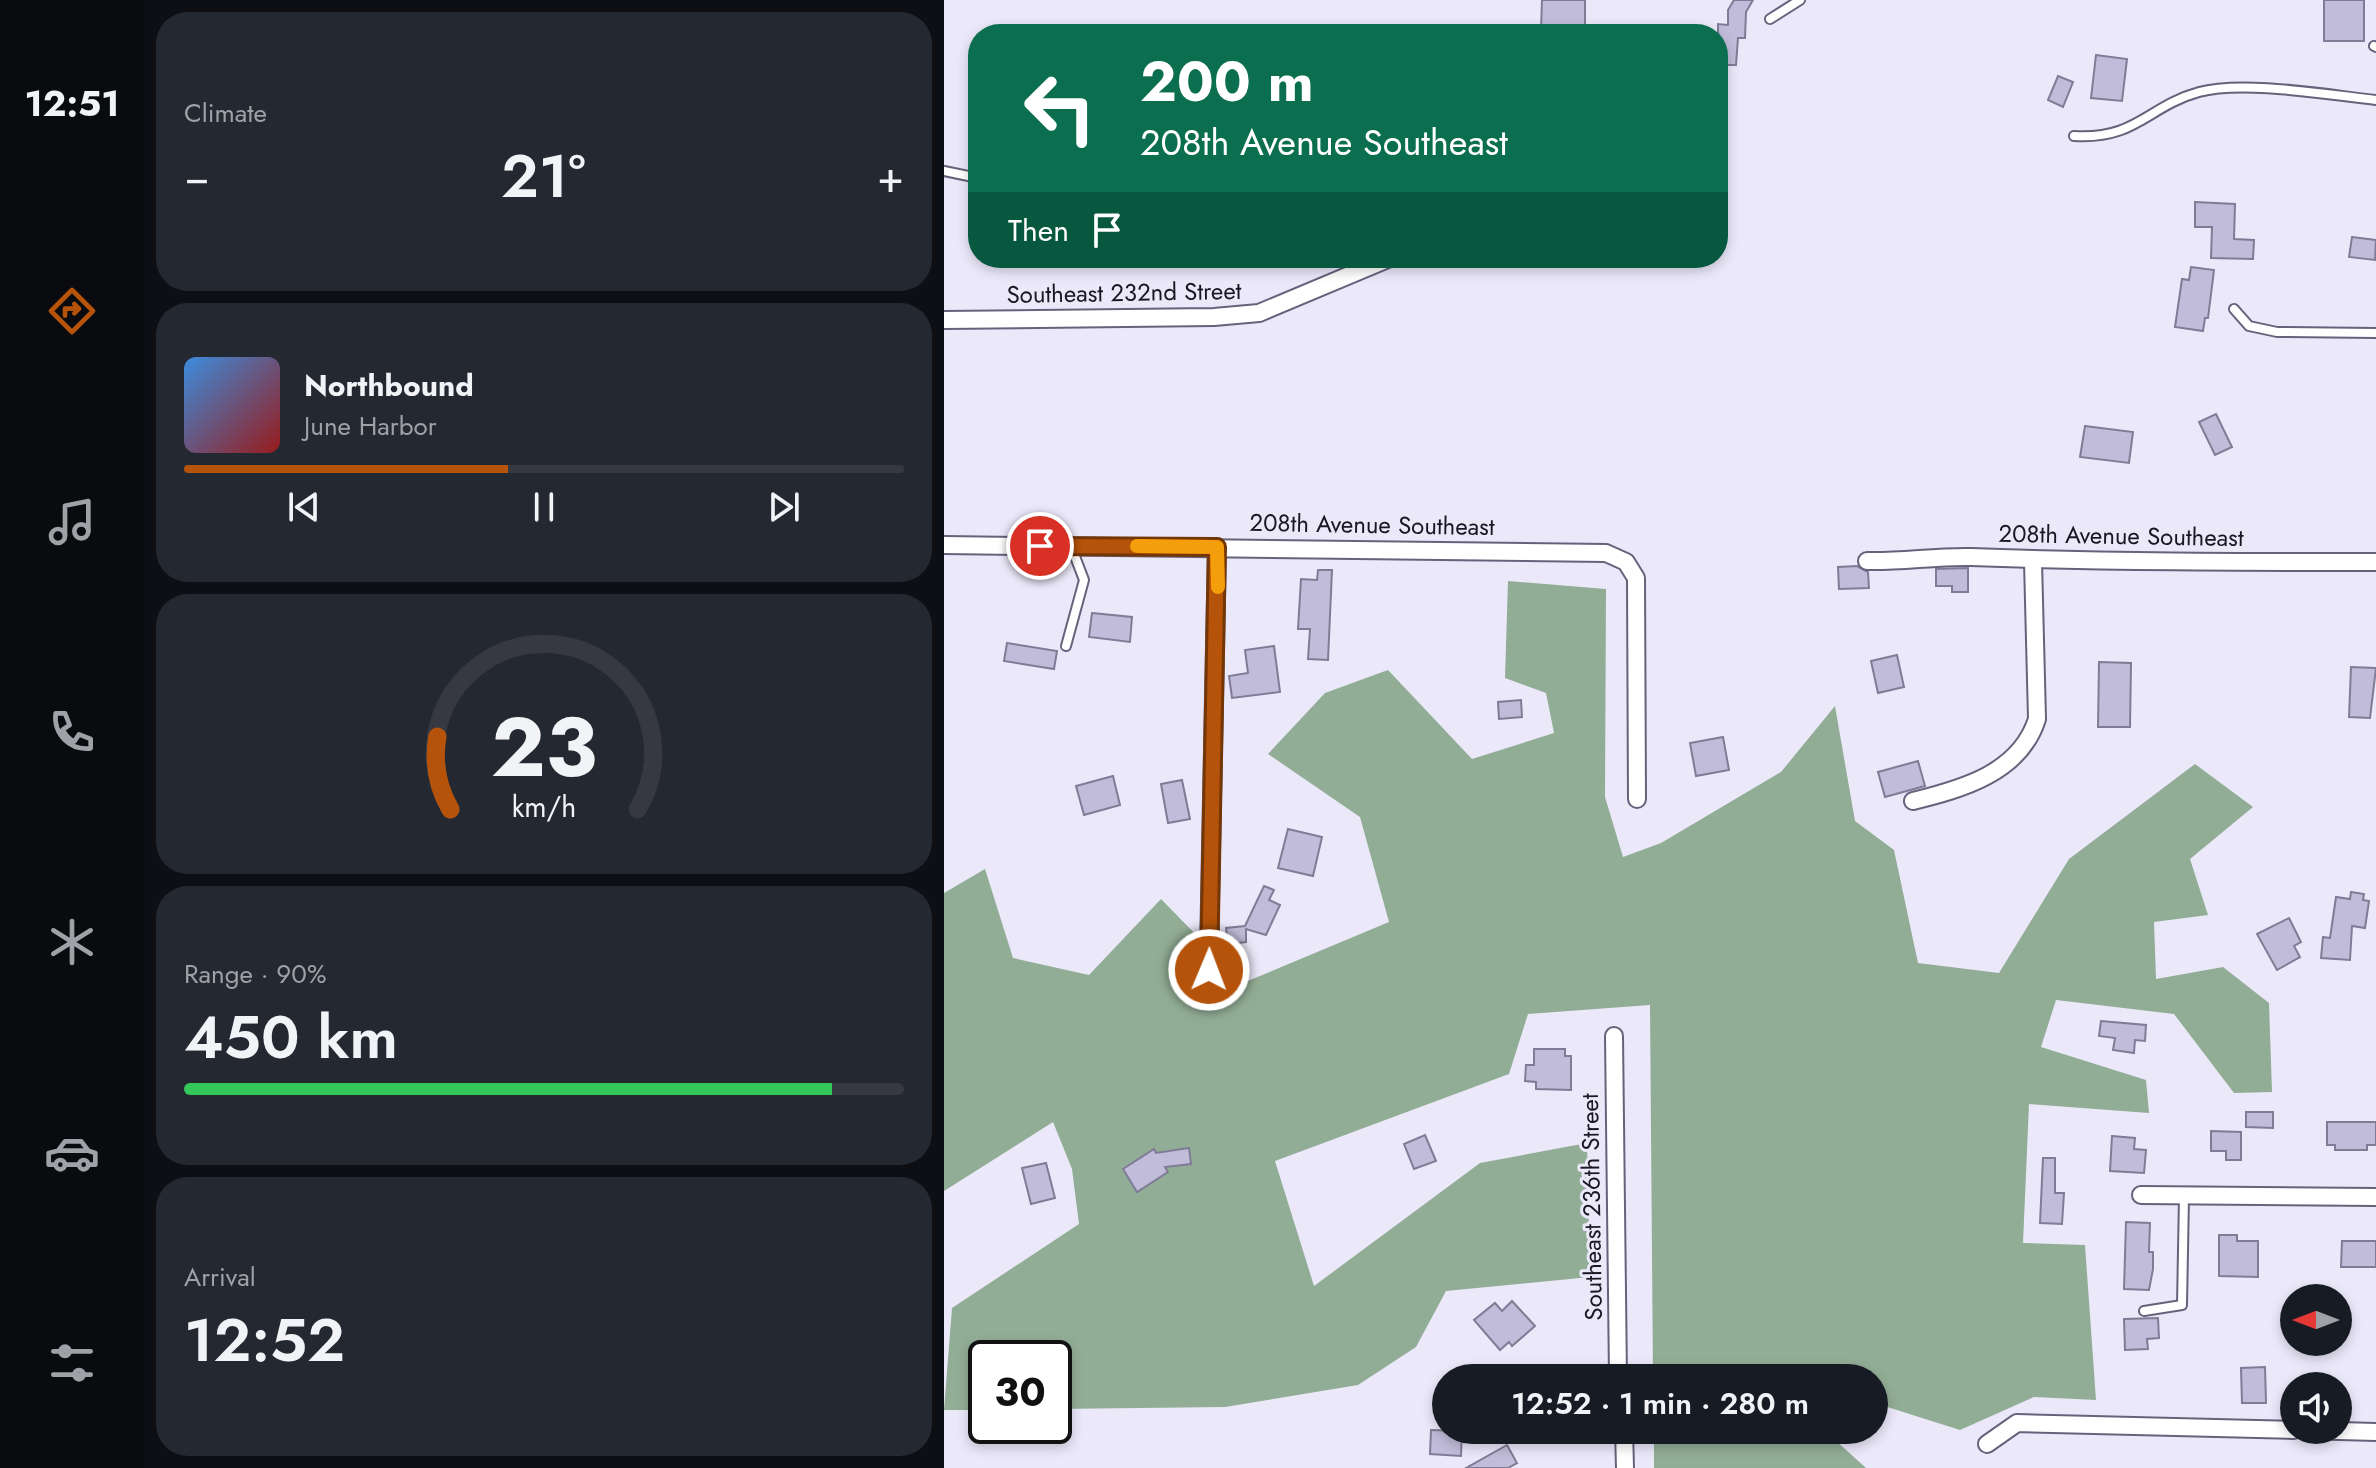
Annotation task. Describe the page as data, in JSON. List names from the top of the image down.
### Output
{
  "streets": {
    "street": ["Southeast 232nd Street", "208th Avenue Southeast", "Southeast 236th Street"]
  },
  "north": "left",
  "page": {
    "tabs": "12:51",
    "tile": [
      "Climate",
      ["Range · 90%", "450 km"],
      ["Arrival", "12:52"]
    ],
    "turn": ["200 m", "208th Avenue Southeast"],
    "heat": ["−", "21°", "+"],
    "then": "Then",
    "song": ["Northbound", "June Harbor"],
    "limit": "30",
    "trip": "12:52 · 1 min · 280 m",
    "gauge": ["23", "km/h"]
  }
}
